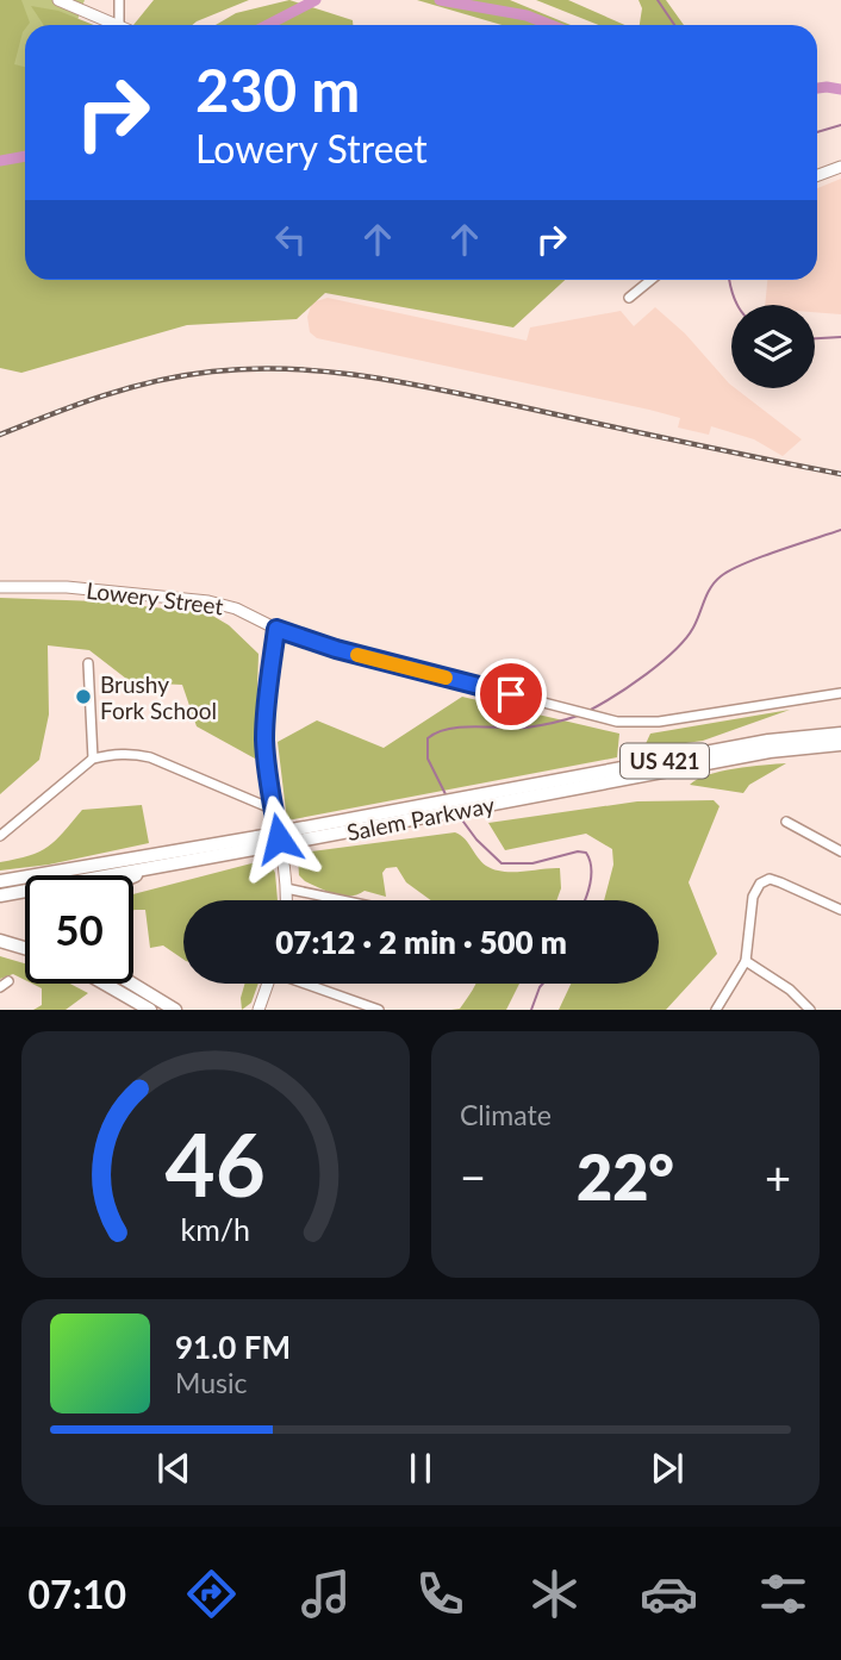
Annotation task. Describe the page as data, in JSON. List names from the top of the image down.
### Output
{
  "streets": {
    "highway": ["US 421", "Salem Parkway"],
    "main road": ["Lowery Street"]
  },
  "places": ["Brushy Fork School"],
  "page": {
    "turn": ["230 m", "Lowery Street"],
    "limit": "50",
    "trip": "07:12 · 2 min · 500 m",
    "tile": "Climate",
    "heat": ["−", "22°", "+"],
    "song": ["91.0 FM", "Music"],
    "tabs": "07:10",
    "gauge": ["46", "km/h"]
  }
}
